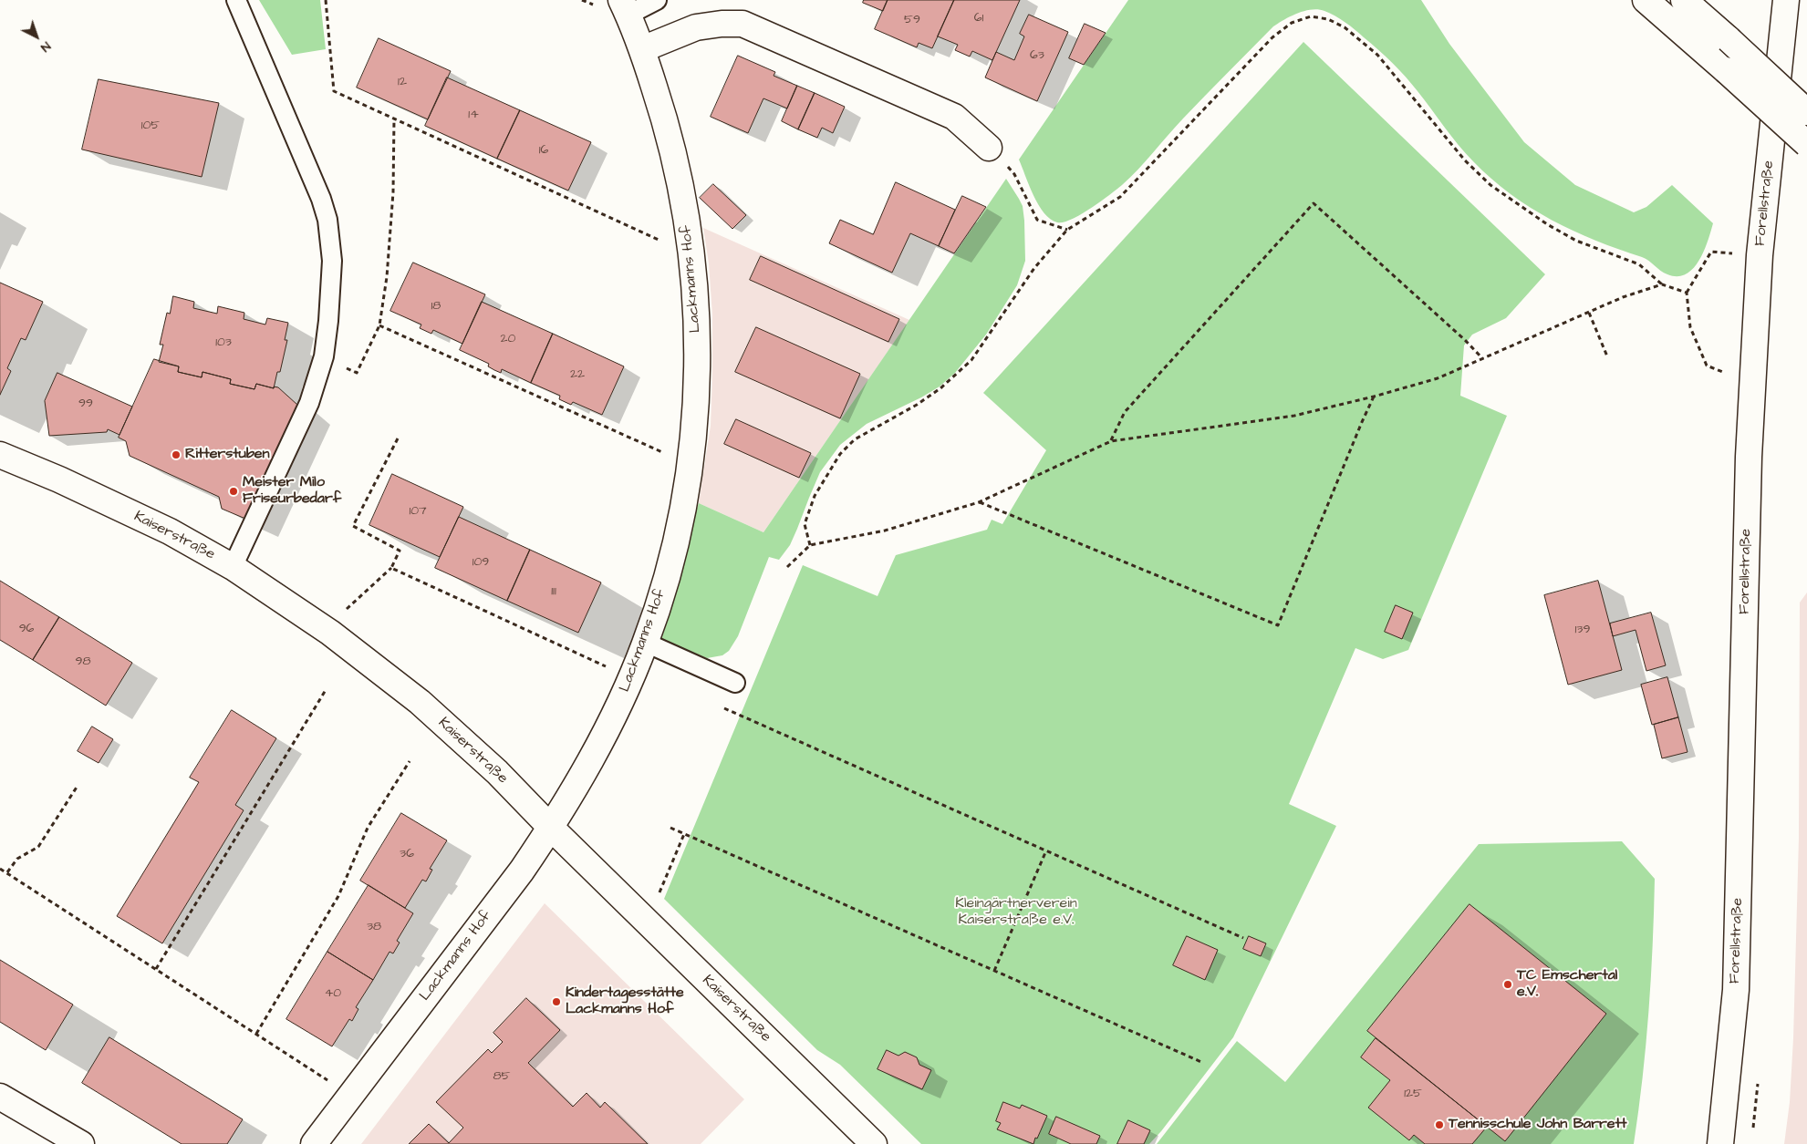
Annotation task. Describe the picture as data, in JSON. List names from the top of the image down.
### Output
{
  "streets": {
    "main road": ["Forellstraße", "Lackmanns Hof", "Kaiserstraße"]
  },
  "crossings": [
    ["Lackmanns Hof", "Kaiserstraße"]
  ],
  "parks": ["Kleingärtnerverein Kaiserstraße e.V."],
  "places": [
    "Ritterstuben",
    "Meister Milo Friseurbedarf",
    "TC Emschertal e.V.",
    "Kindertagesstätte Lackmanns Hof",
    "Tennisschule John Barrett"
  ],
  "house_numbers": [
    "61",
    "59",
    "63",
    "12",
    "14",
    "105",
    "16",
    "18",
    "20",
    "103",
    "22",
    "99",
    "107",
    "109",
    "111",
    "96",
    "139",
    "98",
    "36",
    "38",
    "40",
    "85",
    "125"
  ],
  "north": "bottom right"
}
